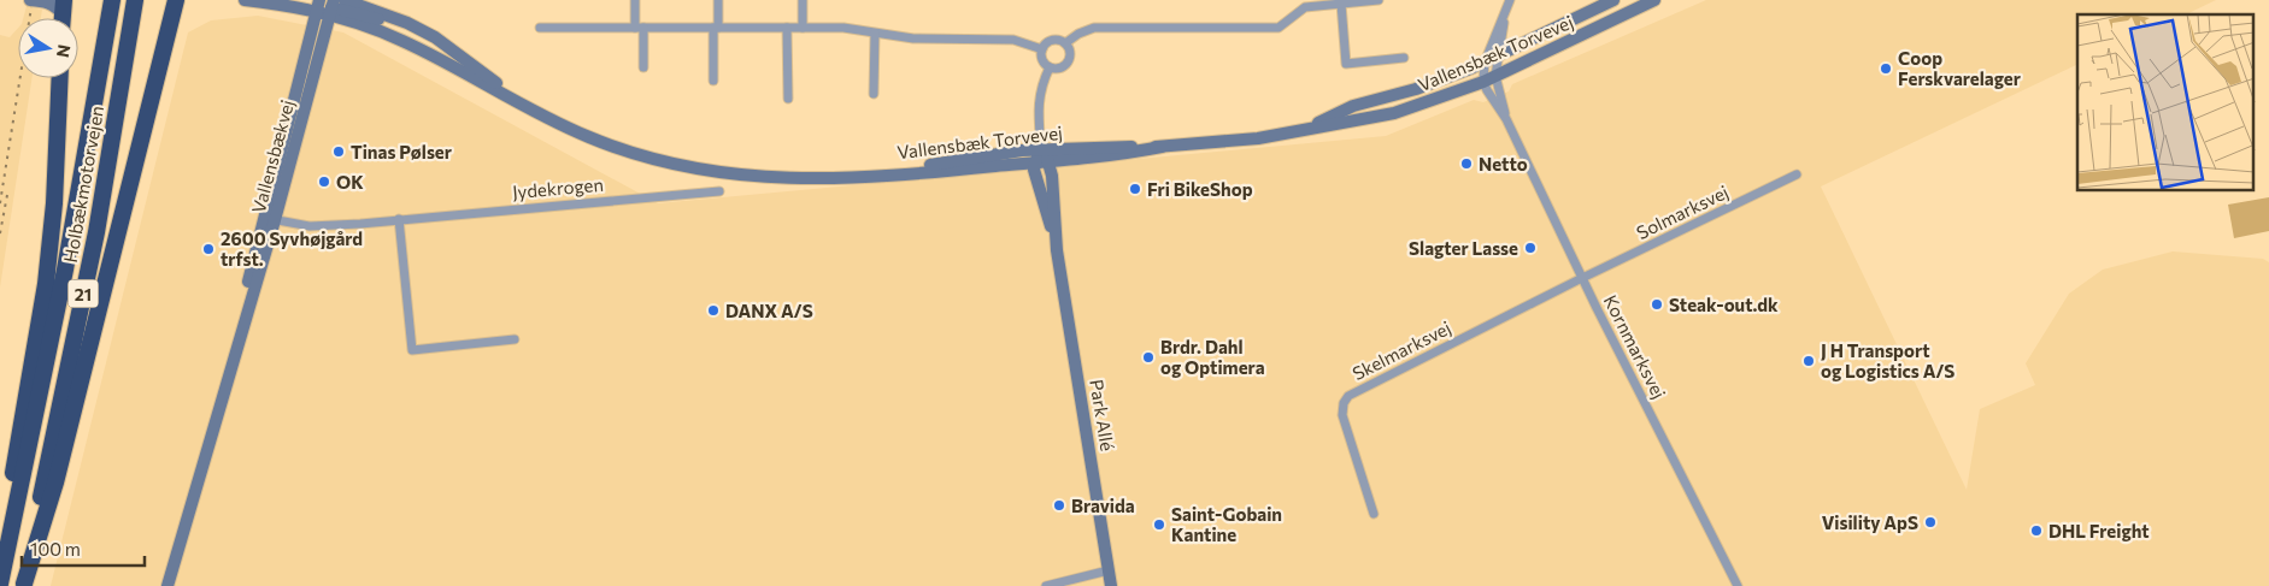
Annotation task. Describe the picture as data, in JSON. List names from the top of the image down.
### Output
{
  "streets": {
    "highway": ["Holbækmotorvejen", "21"],
    "street": [
      "Vallensbæk Torvevej",
      "Vallensbækvej",
      "Jydekrogen",
      "Solmarksvej",
      "Kornmarksvej",
      "Skelmarksvej",
      "Park Allé"
    ]
  },
  "crossings": [
    ["Vallensbæk Torvevej", "Vallensbækvej"],
    ["Vallensbæk Torvevej", "Kornmarksvej"],
    ["Vallensbæk Torvevej", "Park Allé"],
    ["Vallensbækvej", "Jydekrogen"],
    ["Solmarksvej", "Kornmarksvej"],
    ["Solmarksvej", "Skelmarksvej"],
    ["Kornmarksvej", "Skelmarksvej"]
  ],
  "places": [
    "Coop Ferskvarelager",
    "Tinas Pølser",
    "Netto",
    "OK",
    "Fri BikeShop",
    "Slagter Lasse",
    "2600 Syvhøjgård trfst.",
    "Steak-out.dk",
    "DANX A/S",
    "Brdr. Dahl og Optimera",
    "J H Transport og Logistics A/S",
    "Bravida",
    "Visility ApS",
    "Saint-Gobain Kantine",
    "DHL Freight"
  ],
  "scale_bar": "100 m",
  "north": "right"
}
